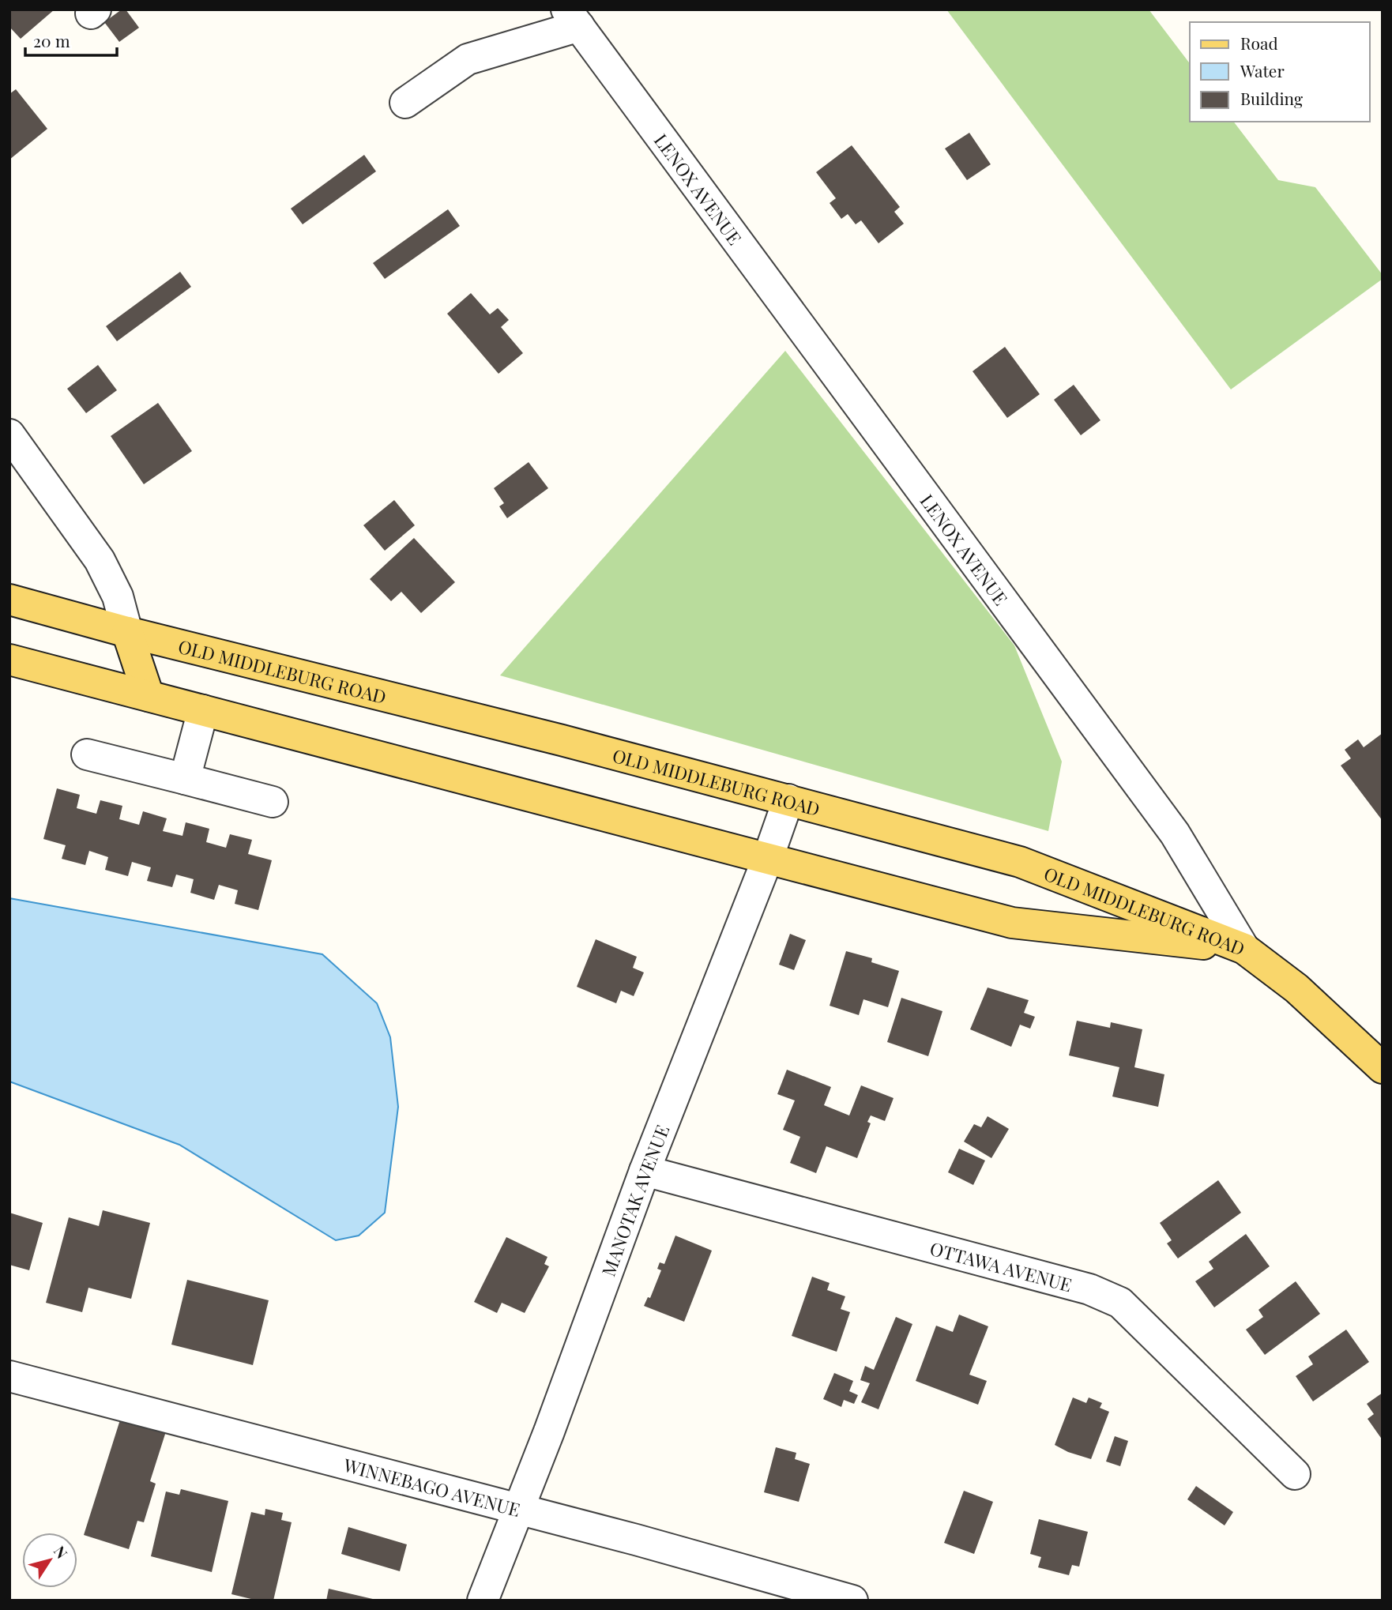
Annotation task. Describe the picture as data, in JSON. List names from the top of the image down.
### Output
{
  "streets": {
    "main road": ["LENOX AVENUE", "OLD MIDDLEBURG ROAD"],
    "street": ["MANOTAK AVENUE", "OTTAWA AVENUE", "WINNEBAGO AVENUE"]
  },
  "crossings": [
    ["LENOX AVENUE", "OLD MIDDLEBURG ROAD"],
    ["OLD MIDDLEBURG ROAD", "MANOTAK AVENUE"],
    ["MANOTAK AVENUE", "OTTAWA AVENUE"],
    ["MANOTAK AVENUE", "WINNEBAGO AVENUE"]
  ],
  "legend": ["Road", "Water", "Building"],
  "scale_bar": "20 m",
  "north": "top right"
}
